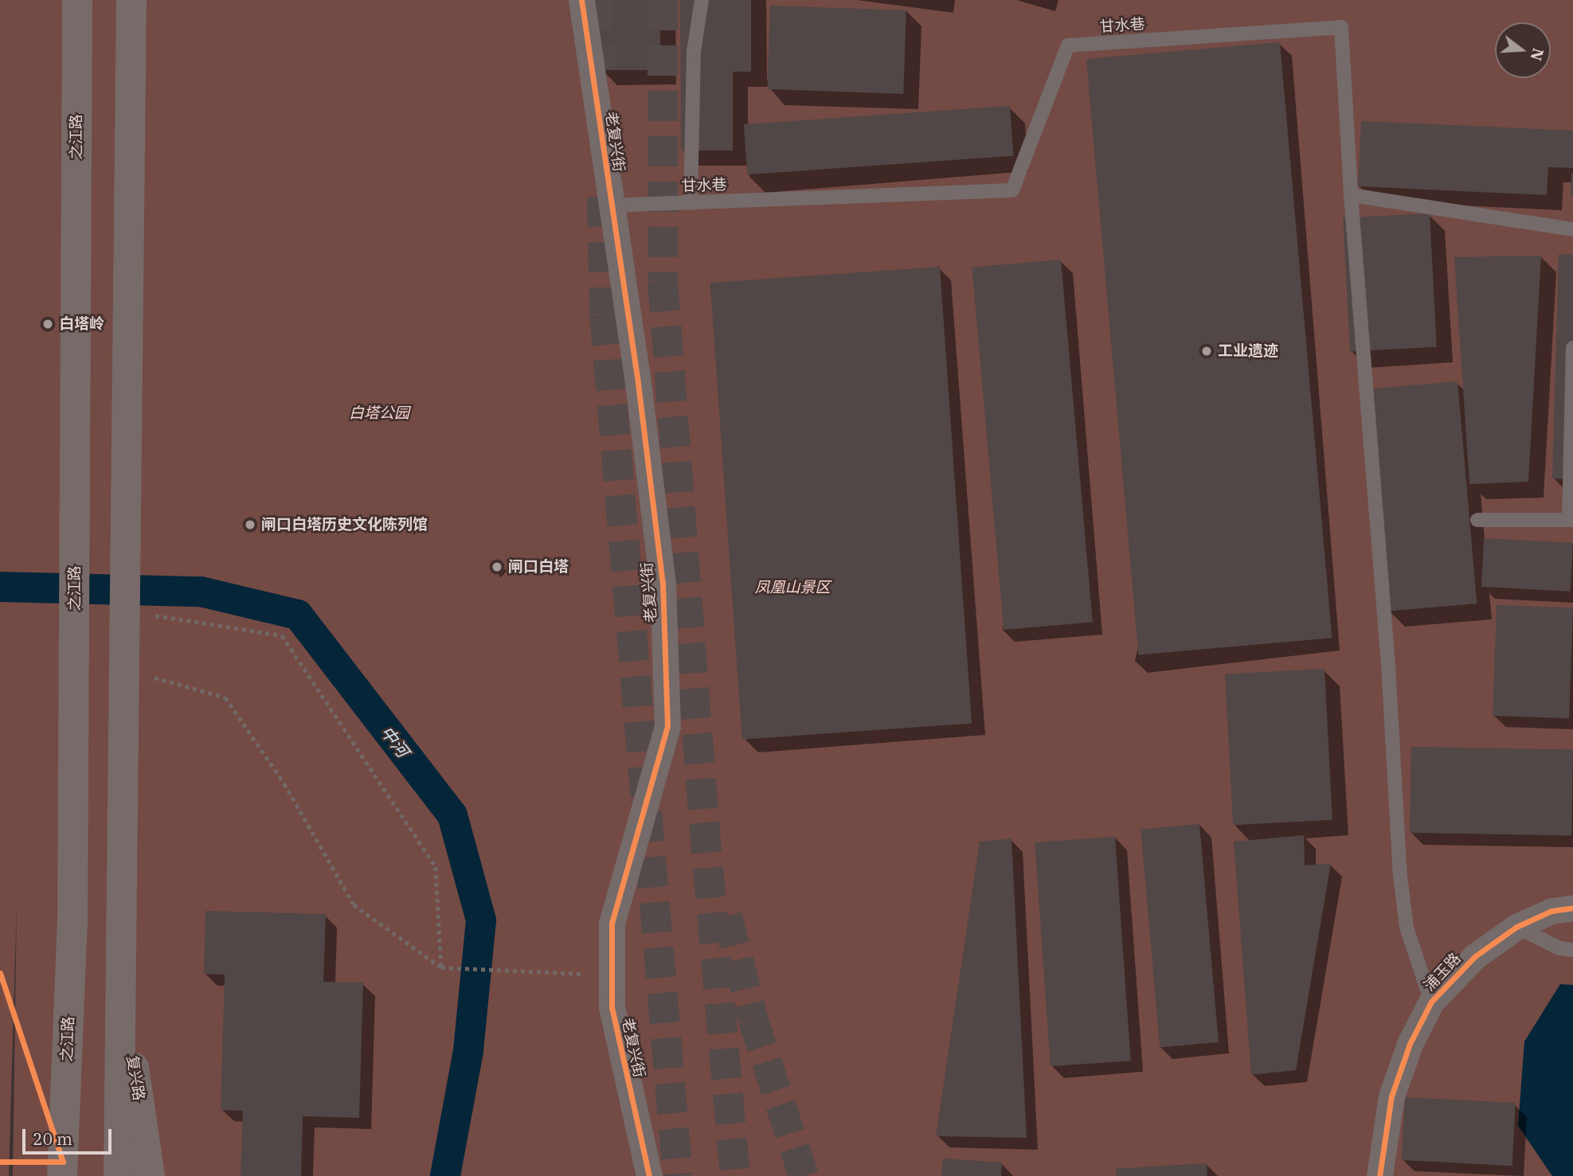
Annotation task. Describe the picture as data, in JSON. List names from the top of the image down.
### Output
{
  "streets": {
    "main road": ["之江路", "复兴路"],
    "street": ["老复兴街", "浦玉路"],
    "lane": ["甘水巷"]
  },
  "crossings": [
    ["甘水巷", "老复兴街"]
  ],
  "water": ["中河"],
  "parks": ["白塔公园", "凤凰山景区"],
  "places": [
    "白塔岭",
    "工业遗迹",
    "闸口白塔历史文化陈列馆",
    "闸口白塔"
  ],
  "scale_bar": "20 m",
  "north": "right"
}
